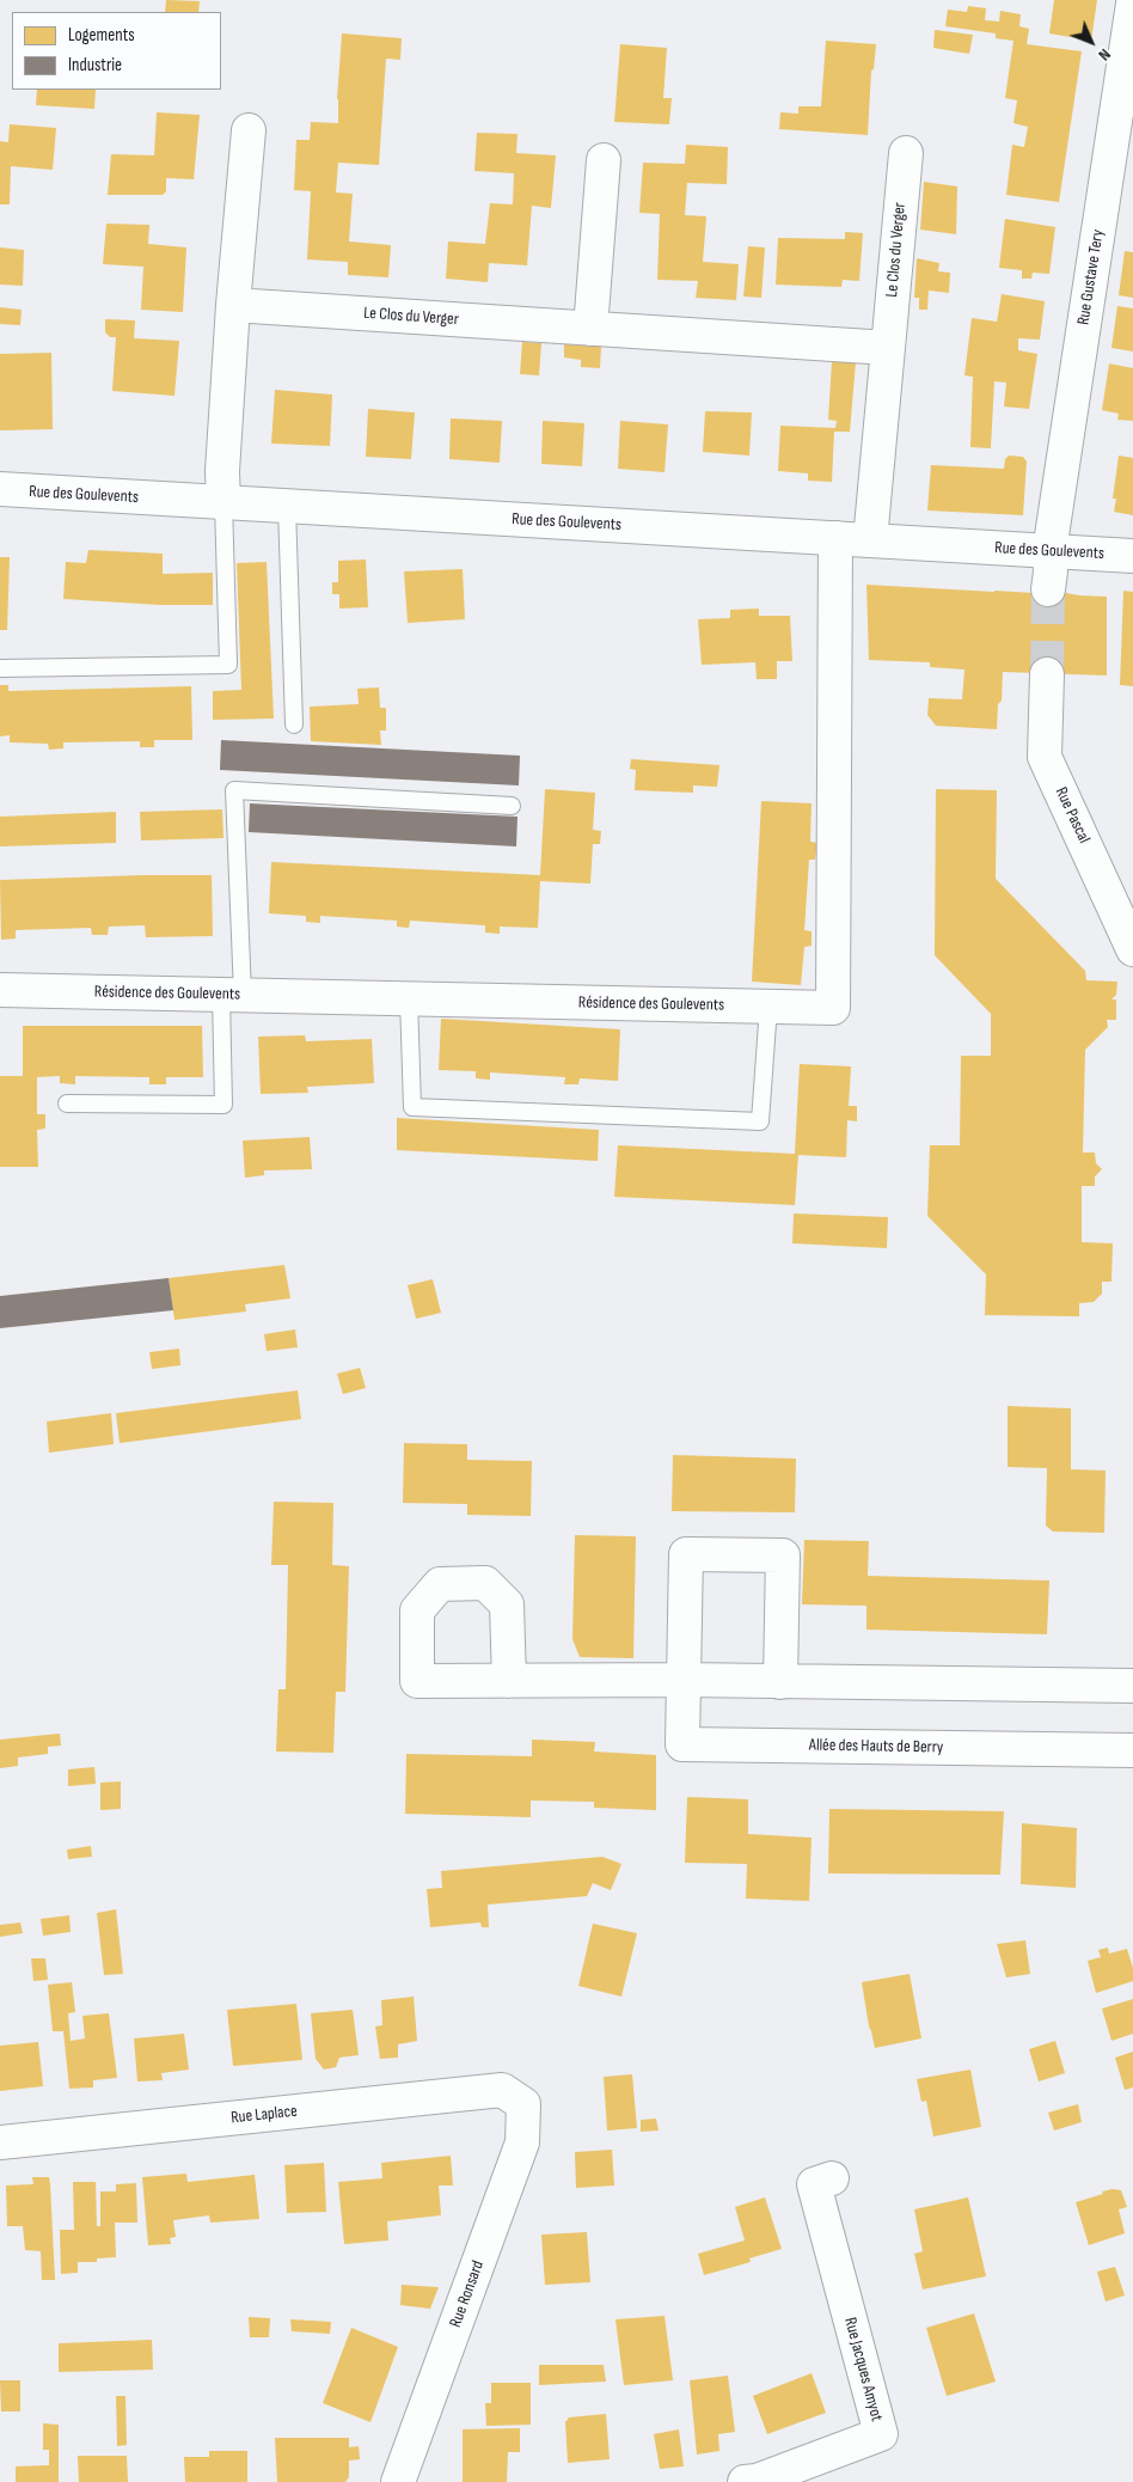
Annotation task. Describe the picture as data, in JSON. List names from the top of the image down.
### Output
{
  "streets": {
    "street": [
      "Le Clos du Verger",
      "Rue Gustave Tery",
      "Rue des Goulevents",
      "Rue Pascal",
      "Résidence des Goulevents",
      "Allée des Hauts de Berry",
      "Rue Laplace",
      "Rue Ronsard",
      "Rue Jacques Amyot"
    ]
  },
  "crossings": [
    ["Le Clos du Verger", "Rue des Goulevents"],
    ["Rue Gustave Tery", "Rue des Goulevents"],
    ["Rue des Goulevents", "Résidence des Goulevents"],
    ["Rue Laplace", "Rue Ronsard"]
  ],
  "legend": ["Logements", "Industrie"],
  "north": "bottom right"
}
